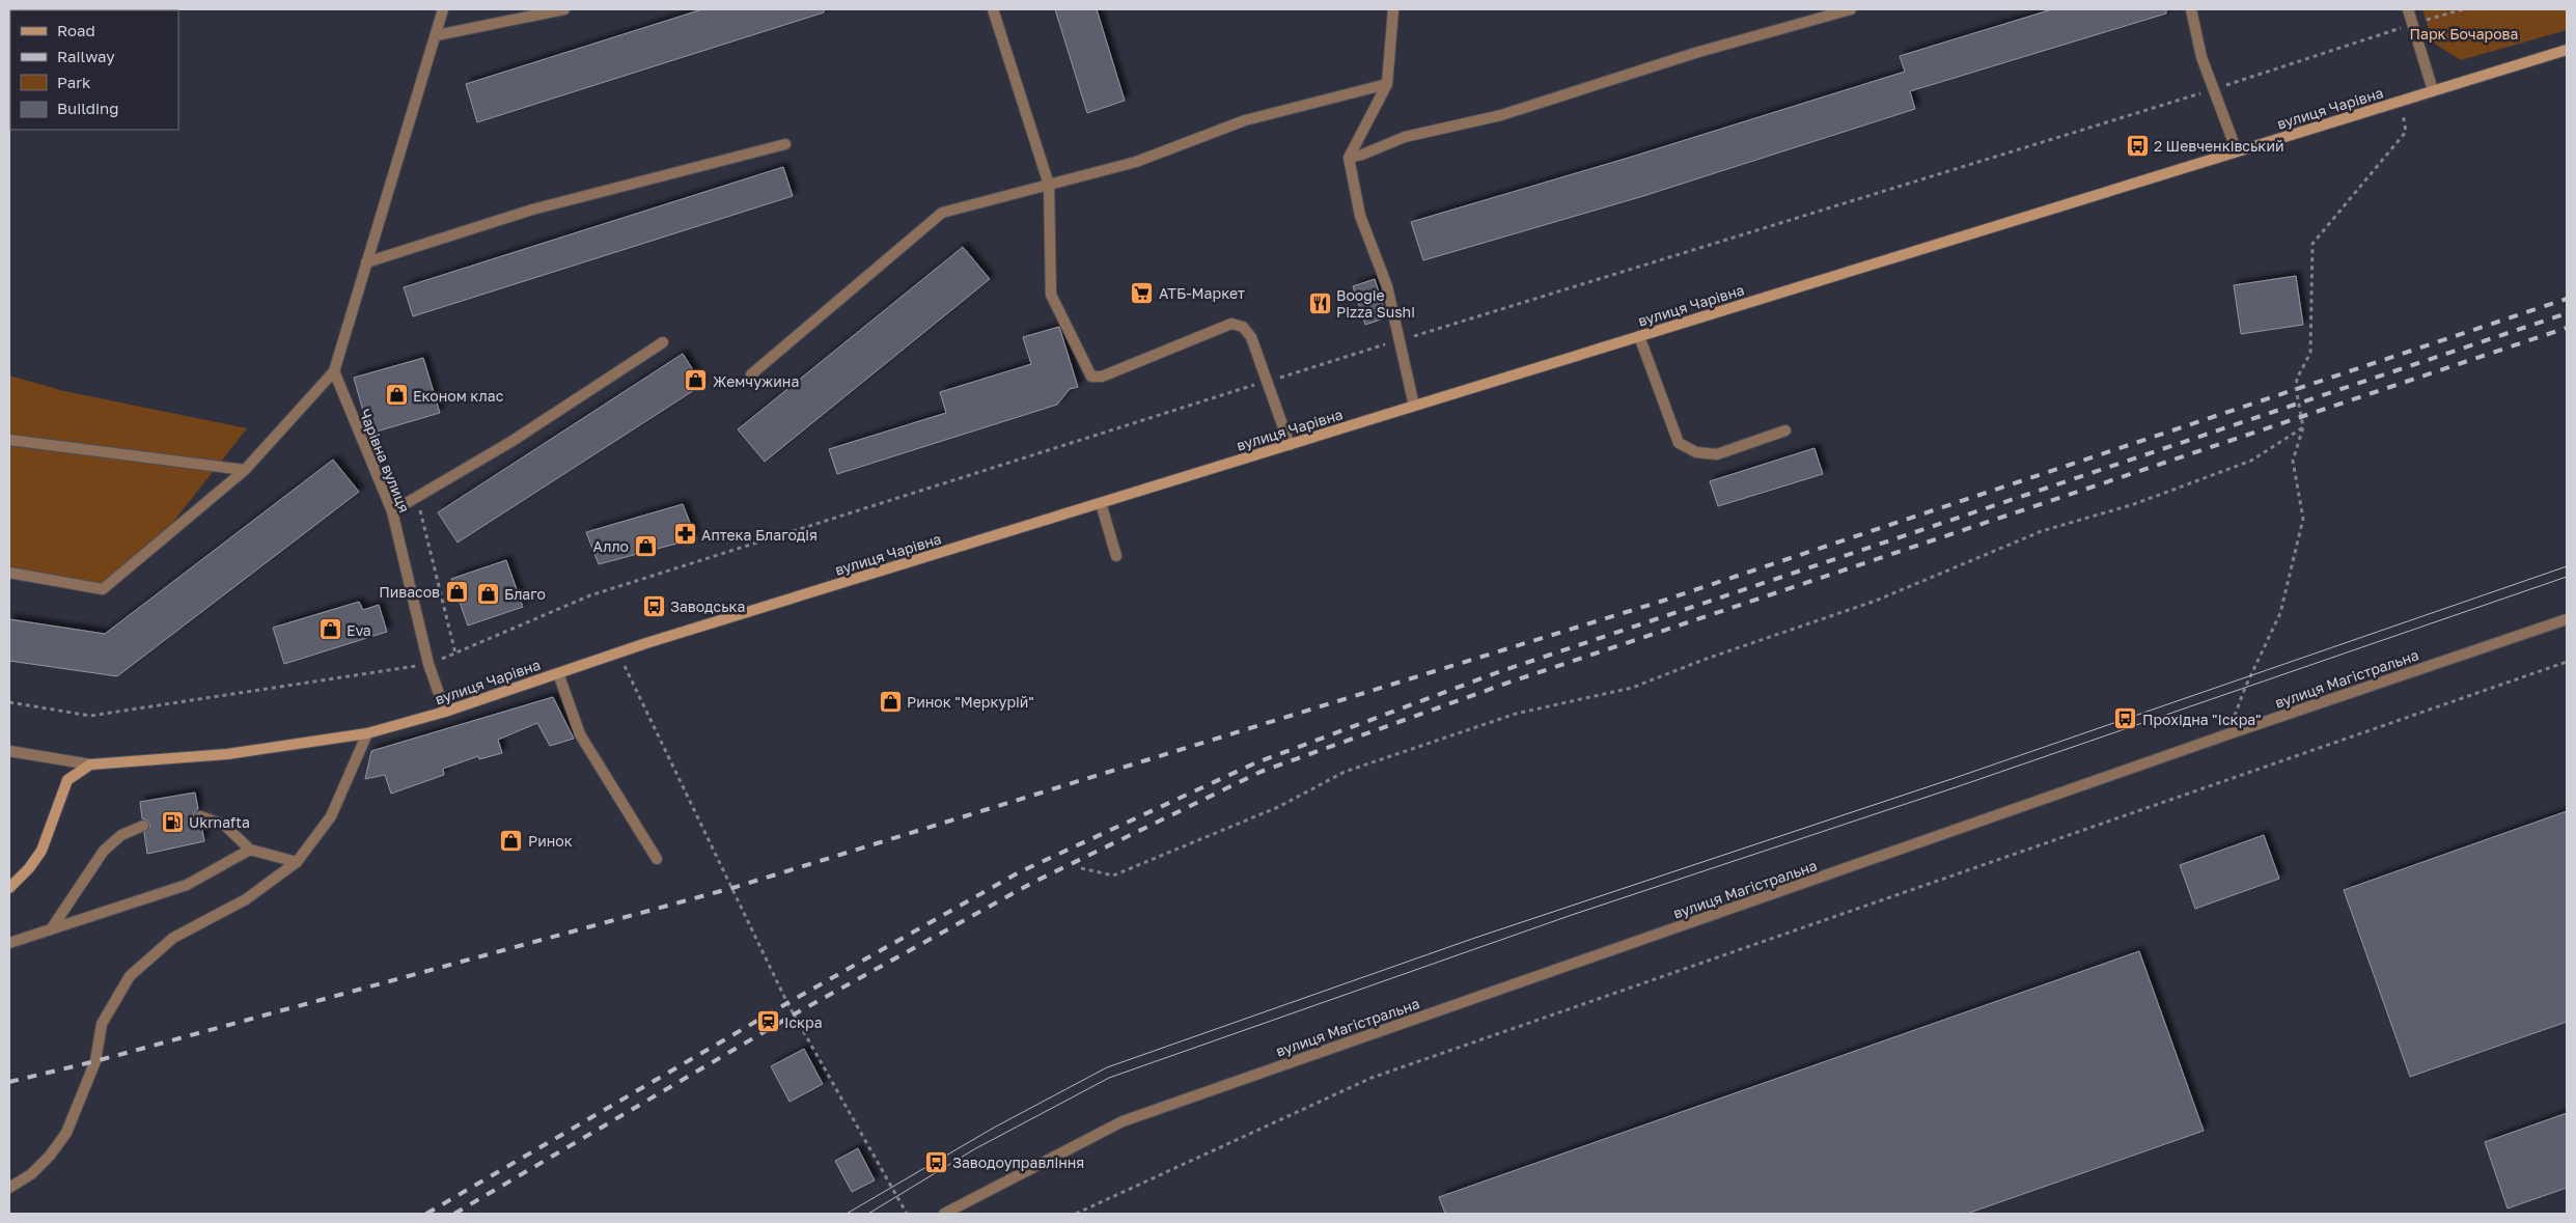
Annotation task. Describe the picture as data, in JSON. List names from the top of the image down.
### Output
{
  "streets": {
    "main road": ["вулиця Чарівна"],
    "street": ["Чарівна вулиця", "вулиця Магістральна"]
  },
  "crossings": [
    ["вулиця Чарівна", "Чарівна вулиця"]
  ],
  "parks": ["Парк Бочарова"],
  "places": {
    "bus stop": [
      "2 Шевченківський",
      "Заводська",
      "Прохідна \"Іскра\"",
      "Заводоуправління"
    ],
    "supermarket": ["АТБ-Маркет"],
    "restaurant": ["Boogie Pizza Sushi"],
    "shop": [
      "Жемчужина",
      "Економ клас",
      "Алло",
      "Пивасов",
      "Благо",
      "Eva",
      "Ринок \"Меркурій\"",
      "Ринок"
    ],
    "pharmacy": ["Аптека Благодія"],
    "fuel station": ["Ukrnafta"],
    "station": ["Іскра"]
  },
  "legend": [
    "Road",
    "Railway",
    "Park",
    "Building"
  ]
}
